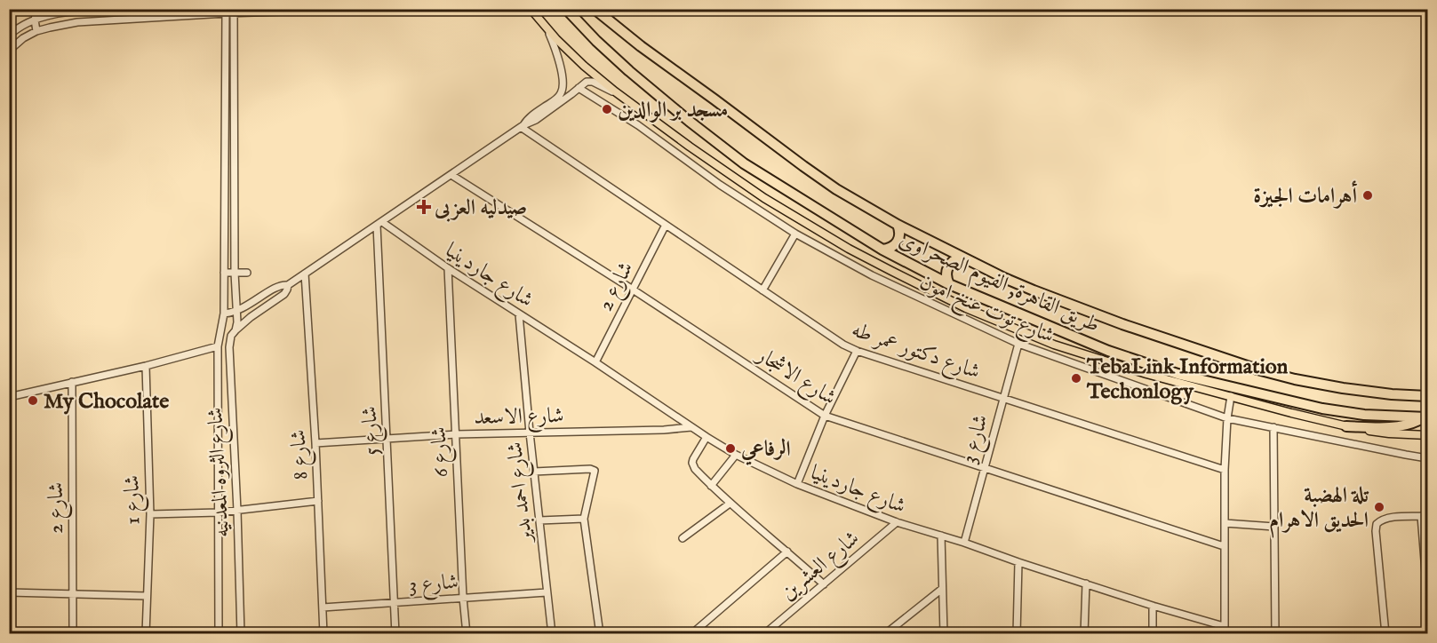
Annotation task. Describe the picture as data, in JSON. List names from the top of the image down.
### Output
{
  "streets": {
    "highway": ["طريق القاهرة, الفيوم الصحراوى"],
    "street": [
      "شارع جاردينيا",
      "شارع 2",
      "شارع توت عنخ امون",
      "شارع دكتور عمر طه",
      "شارع الاشجار",
      "شارع الاسعد",
      "شارع 5",
      "شارع 3",
      "شارع 6",
      "شارع 8",
      "شارع الثروه المعدنيه",
      "شارع احمد بدير",
      "شارع 1",
      "شارع العشرين"
    ]
  },
  "crossings": [
    ["شارع جاردينيا", "شارع 2"],
    ["شارع جاردينيا", "شارع الاسعد"],
    ["شارع جاردينيا", "شارع 5"],
    ["شارع جاردينيا", "شارع 3"],
    ["شارع جاردينيا", "شارع 6"],
    ["شارع جاردينيا", "شارع احمد بدير"],
    ["شارع جاردينيا", "شارع العشرين"],
    ["شارع 2", "شارع دكتور عمر طه"],
    ["شارع 2", "شارع الاشجار"],
    ["شارع توت عنخ امون", "شارع 3"],
    ["شارع دكتور عمر طه", "شارع 3"],
    ["شارع الاشجار", "شارع 3"],
    ["شارع الاسعد", "شارع 5"],
    ["شارع الاسعد", "شارع 6"],
    ["شارع الاسعد", "شارع 8"],
    ["شارع الاسعد", "شارع احمد بدير"],
    ["شارع 5", "شارع 3"],
    ["شارع 3", "شارع 6"],
    ["شارع 3", "شارع 8"],
    ["شارع 3", "شارع احمد بدير"]
  ],
  "places": {
    "other": [
      "مسجد بر الوالدين",
      "أهرامات الجيزة",
      "TebaLink Information Techonlogy",
      "My Chocolate",
      "الرفاعي",
      "تلة الهضبة الحديق الاهرام"
    ],
    "health": ["صيدليه العزبى"]
  }
}
